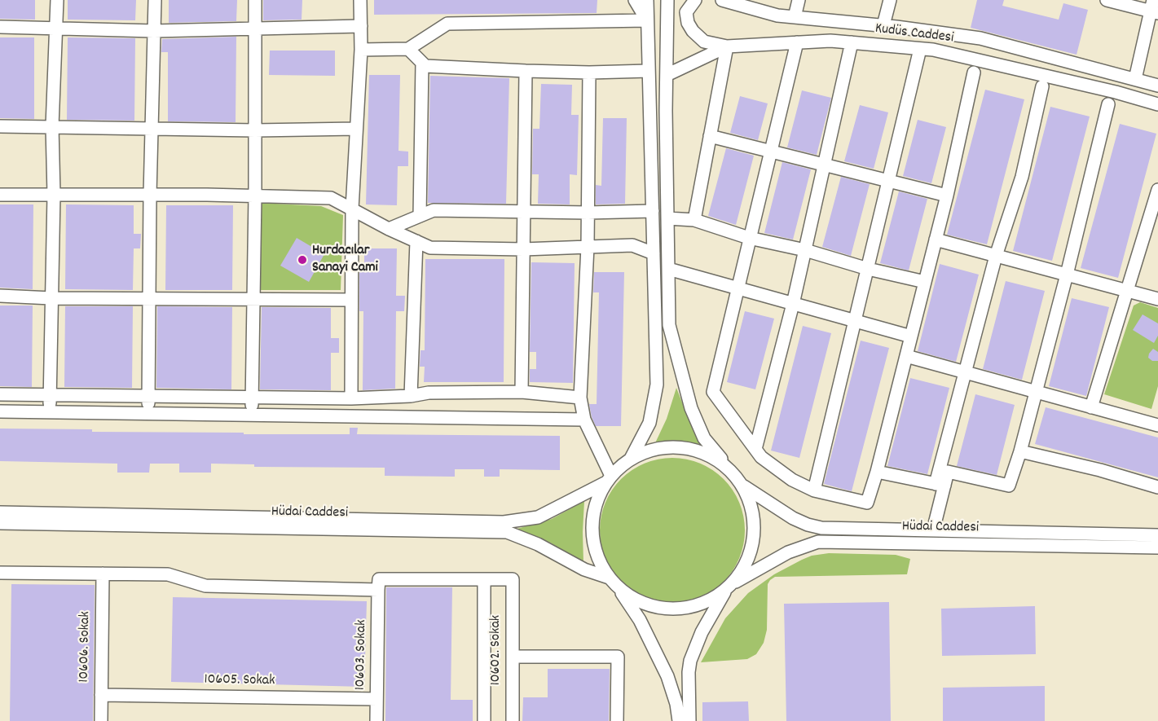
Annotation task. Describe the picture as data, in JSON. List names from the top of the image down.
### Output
{
  "streets": {
    "street": [
      "Kudüs Caddesi",
      "Hüdai Caddesi",
      "10606. Sokak",
      "10602. Sokak",
      "10603. Sokak",
      "10605. Sokak"
    ]
  },
  "crossings": [
    ["10606. Sokak", "10605. Sokak"],
    ["10603. Sokak", "10605. Sokak"]
  ],
  "places": ["Hurdacılar Sanayi Cami"]
}
